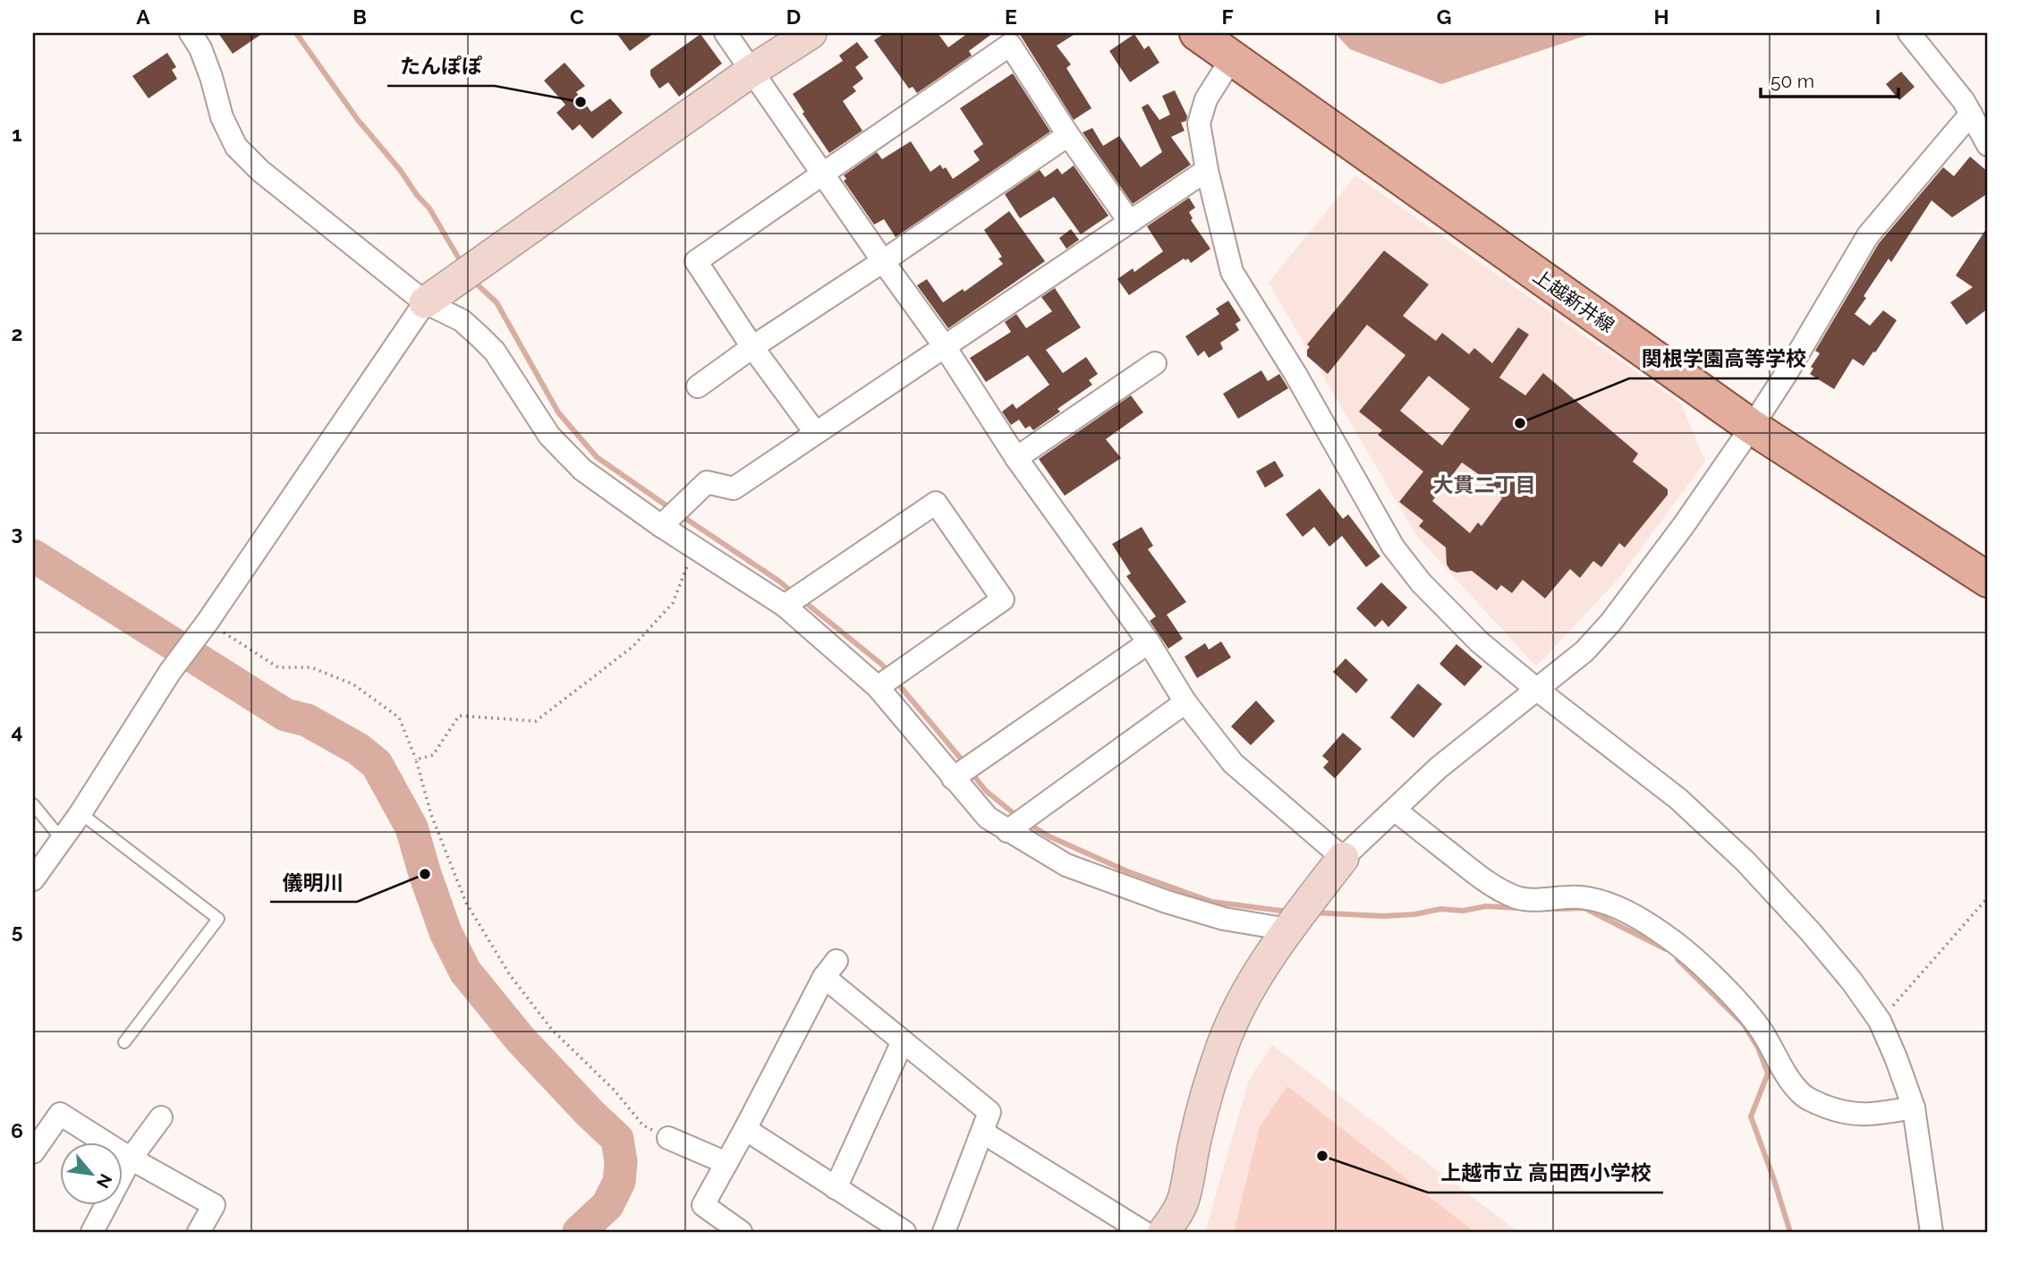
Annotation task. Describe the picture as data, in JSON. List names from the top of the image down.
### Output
{
  "streets": {
    "main road": ["上越新井線"]
  },
  "districts": ["大貫二丁目"],
  "places": [
    "たんぽぽ",
    "関根学園高等学校",
    "儀明川",
    "上越市立 高田西小学校"
  ],
  "scale_bar": "50 m",
  "north": "bottom right",
  "grid": {
    "columns": [
      "A",
      "B",
      "C",
      "D",
      "E",
      "F",
      "G",
      "H",
      "I"
    ],
    "rows": [
      "1",
      "2",
      "3",
      "4",
      "5",
      "6"
    ]
  }
}
